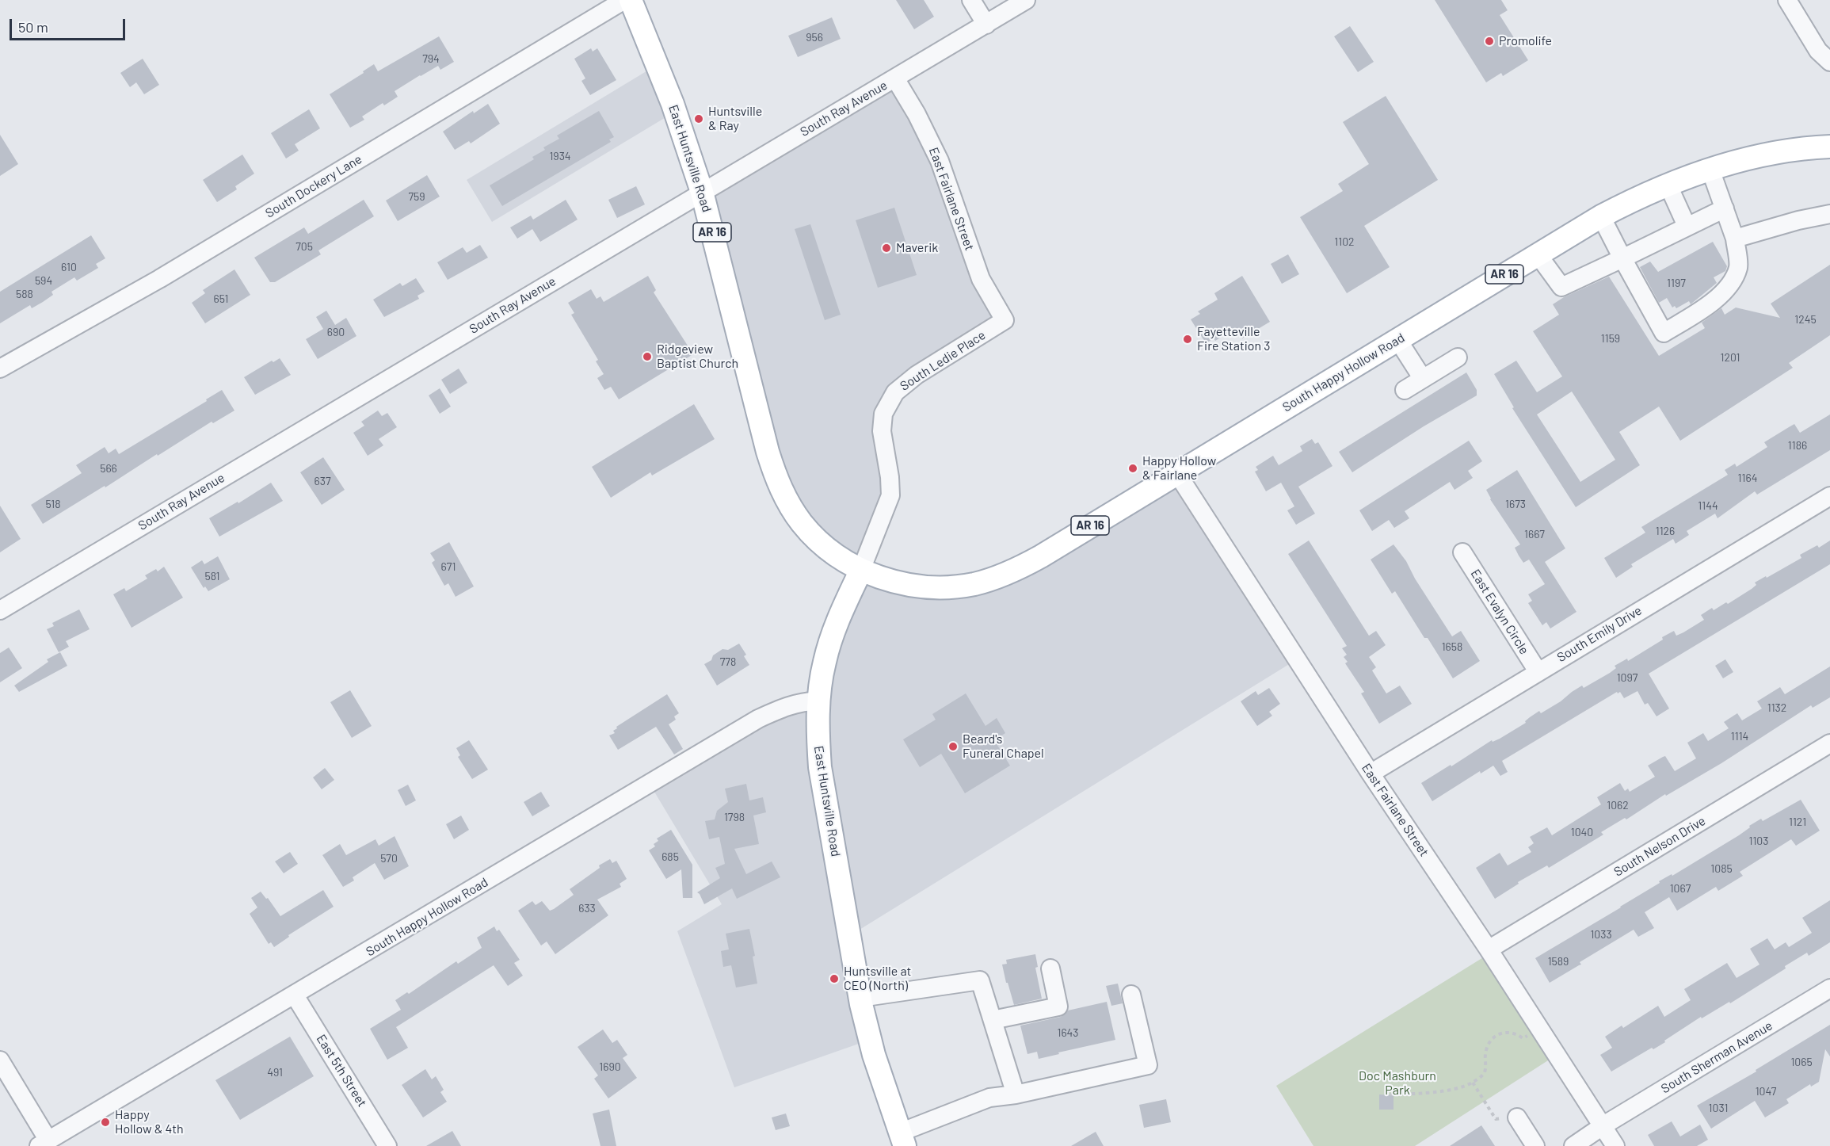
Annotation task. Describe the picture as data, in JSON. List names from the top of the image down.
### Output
{
  "streets": {
    "main road": ["East Huntsville Road", "AR 16", "South Happy Hollow Road"],
    "street": [
      "South Ray Avenue",
      "South Dockery Lane",
      "East Fairlane Street",
      "South Ledie Place",
      "East Evalyn Circle",
      "South Emily Drive",
      "South Nelson Drive",
      "South Sherman Avenue",
      "East 5th Street"
    ]
  },
  "crossings": [
    ["South Ray Avenue", "East Huntsville Road"],
    ["South Ray Avenue", "East Fairlane Street"],
    ["East Huntsville Road", "South Ledie Place"],
    ["East Huntsville Road", "South Happy Hollow Road"],
    ["East Fairlane Street", "South Ledie Place"],
    ["East Fairlane Street", "South Happy Hollow Road"],
    ["East Fairlane Street", "South Emily Drive"],
    ["East Fairlane Street", "South Nelson Drive"],
    ["East Fairlane Street", "South Sherman Avenue"],
    ["South Ledie Place", "South Happy Hollow Road"],
    ["South Happy Hollow Road", "East 5th Street"],
    ["East Evalyn Circle", "South Emily Drive"]
  ],
  "parks": ["Doc Mashburn Park"],
  "places": [
    "Promolife",
    "Huntsville & Ray",
    "Maverik",
    "Fayetteville Fire Station 3",
    "Ridgeview Baptist Church",
    "Happy Hollow & Fairlane",
    "Beard's Funeral Chapel",
    "Huntsville at CEO (North)",
    "Happy Hollow & 4th"
  ],
  "house_numbers": [
    "956",
    "794",
    "1934",
    "759",
    "1102",
    "705",
    "610",
    "594",
    "1197",
    "588",
    "651",
    "1245",
    "690",
    "1159",
    "1201",
    "1186",
    "566",
    "1164",
    "637",
    "518",
    "1673",
    "1144",
    "1126",
    "1667",
    "671",
    "581",
    "1658",
    "778",
    "1097",
    "1132",
    "1114",
    "1062",
    "1798",
    "1121",
    "1040",
    "1103",
    "685",
    "570",
    "1085",
    "1067",
    "633",
    "1033",
    "1589",
    "1643",
    "1065",
    "1690",
    "491",
    "1047",
    "1031"
  ],
  "scale_bar": "50 m"
}
